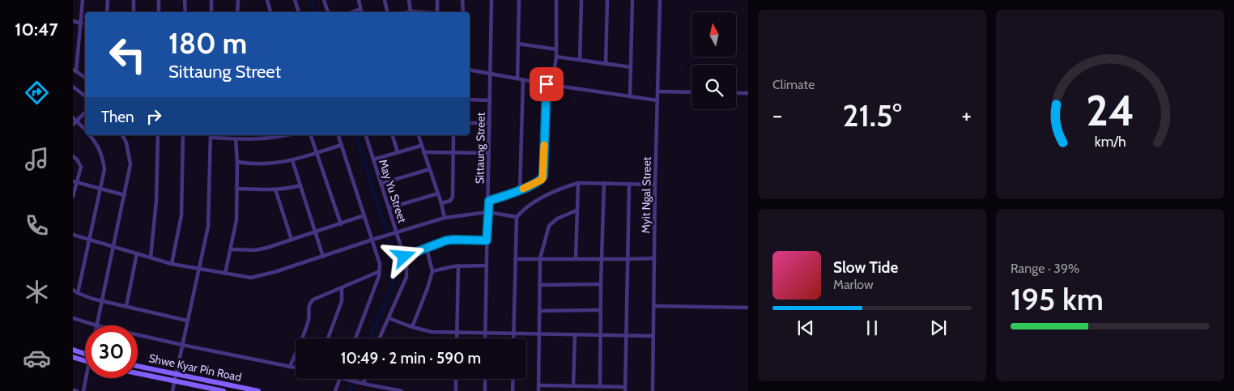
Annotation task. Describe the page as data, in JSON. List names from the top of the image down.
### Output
{
  "streets": {
    "street": [
      "Sittaung Street",
      "May Yu Street",
      "Myit Ngal Street",
      "Shwe Kyar Pin Road"
    ]
  },
  "north": "top",
  "page": {
    "tabs": "10:47",
    "tile": [
      "Climate",
      ["Range · 39%", "195 km"]
    ],
    "turn": ["180 m", "Sittaung Street"],
    "then": "Then",
    "heat": ["−", "21.5°", "+"],
    "song": ["Slow Tide", "Marlow"],
    "limit": "30",
    "trip": "10:49 · 2 min · 590 m",
    "gauge": ["24", "km/h"]
  }
}
